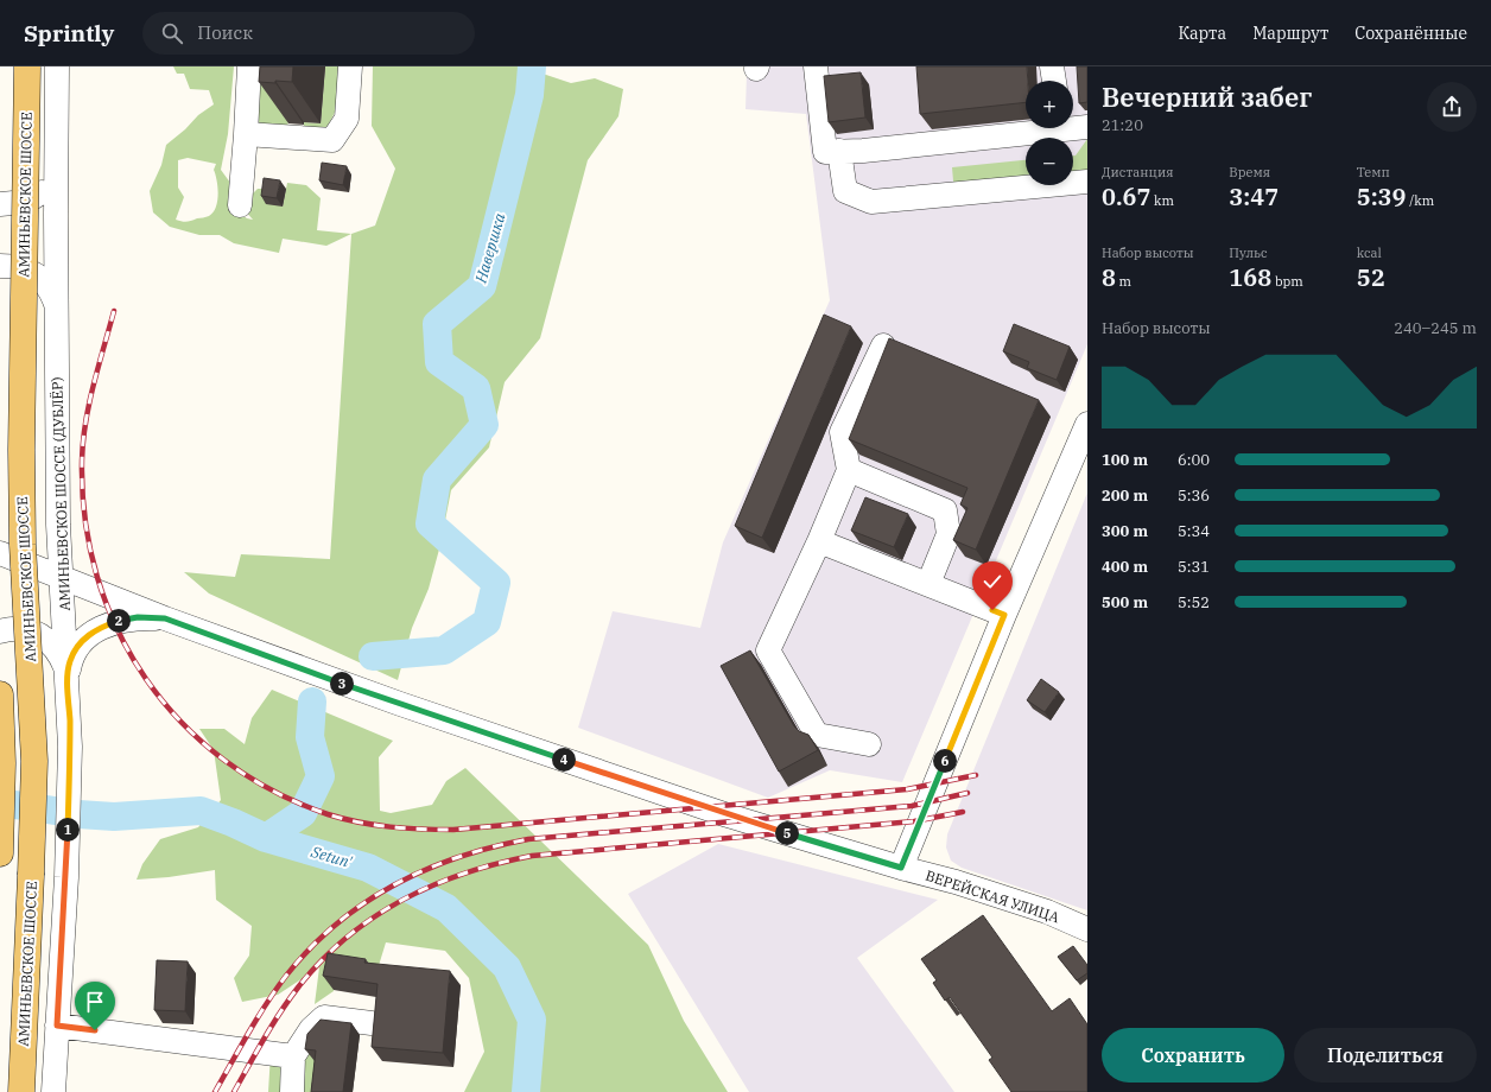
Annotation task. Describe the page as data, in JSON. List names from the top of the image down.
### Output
{
  "streets": {
    "main road": ["АМИНЬЕВСКОЕ ШОССЕ"],
    "street": ["АМИНЬЕВСКОЕ ШОССЕ (ДУБЛЁР)", "ВЕРЕЙСКАЯ УЛИЦА"]
  },
  "crossings": [
    ["АМИНЬЕВСКОЕ ШОССЕ (ДУБЛЁР)", "ВЕРЕЙСКАЯ УЛИЦА"]
  ],
  "water": ["Навершка", "Setun'"],
  "page": {
    "header": "Sprintly",
    "search": "Поиск",
    "nav": ["Карта", "Маршрут", "Сохранённые"],
    "heading": ["Вечерний забег", "21:20"],
    "map_buttons": ["+", "−"],
    "stats": [
      ["Дистанция", "0.67 km"],
      ["Время", "3:47"],
      ["Темп", "5:39 /km"],
      ["Набор высоты", "8 m"],
      ["Пульс", "168 bpm"],
      ["kcal", "52"]
    ],
    "chart": ["Набор высоты", "240–245 m"],
    "list": [
      {
        "name": "100 m",
        "note": "6:00"
      },
      {
        "name": "200 m",
        "note": "5:36"
      },
      {
        "name": "300 m",
        "note": "5:34"
      },
      {
        "name": "400 m",
        "note": "5:31"
      },
      {
        "name": "500 m",
        "note": "5:52"
      }
    ],
    "pins": [
      "2",
      "3",
      "4",
      "6",
      "1",
      "5"
    ],
    "buttons": ["Сохранить", "Поделиться"]
  }
}
